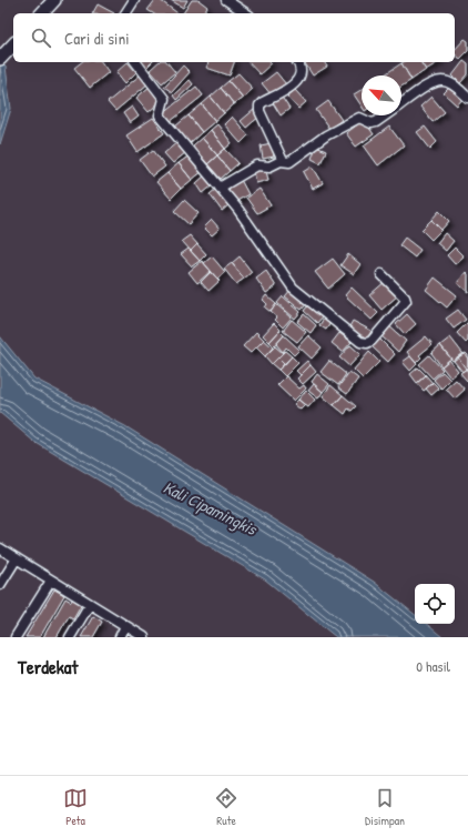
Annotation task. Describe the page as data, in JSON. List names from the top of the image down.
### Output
{
  "water": ["Kali Cipamingkis"],
  "north": "top left",
  "page": {
    "search": "Cari di sini",
    "heading": ["Terdekat", "0 hasil"],
    "nav": ["Peta", "Rute", "Disimpan"]
  }
}
